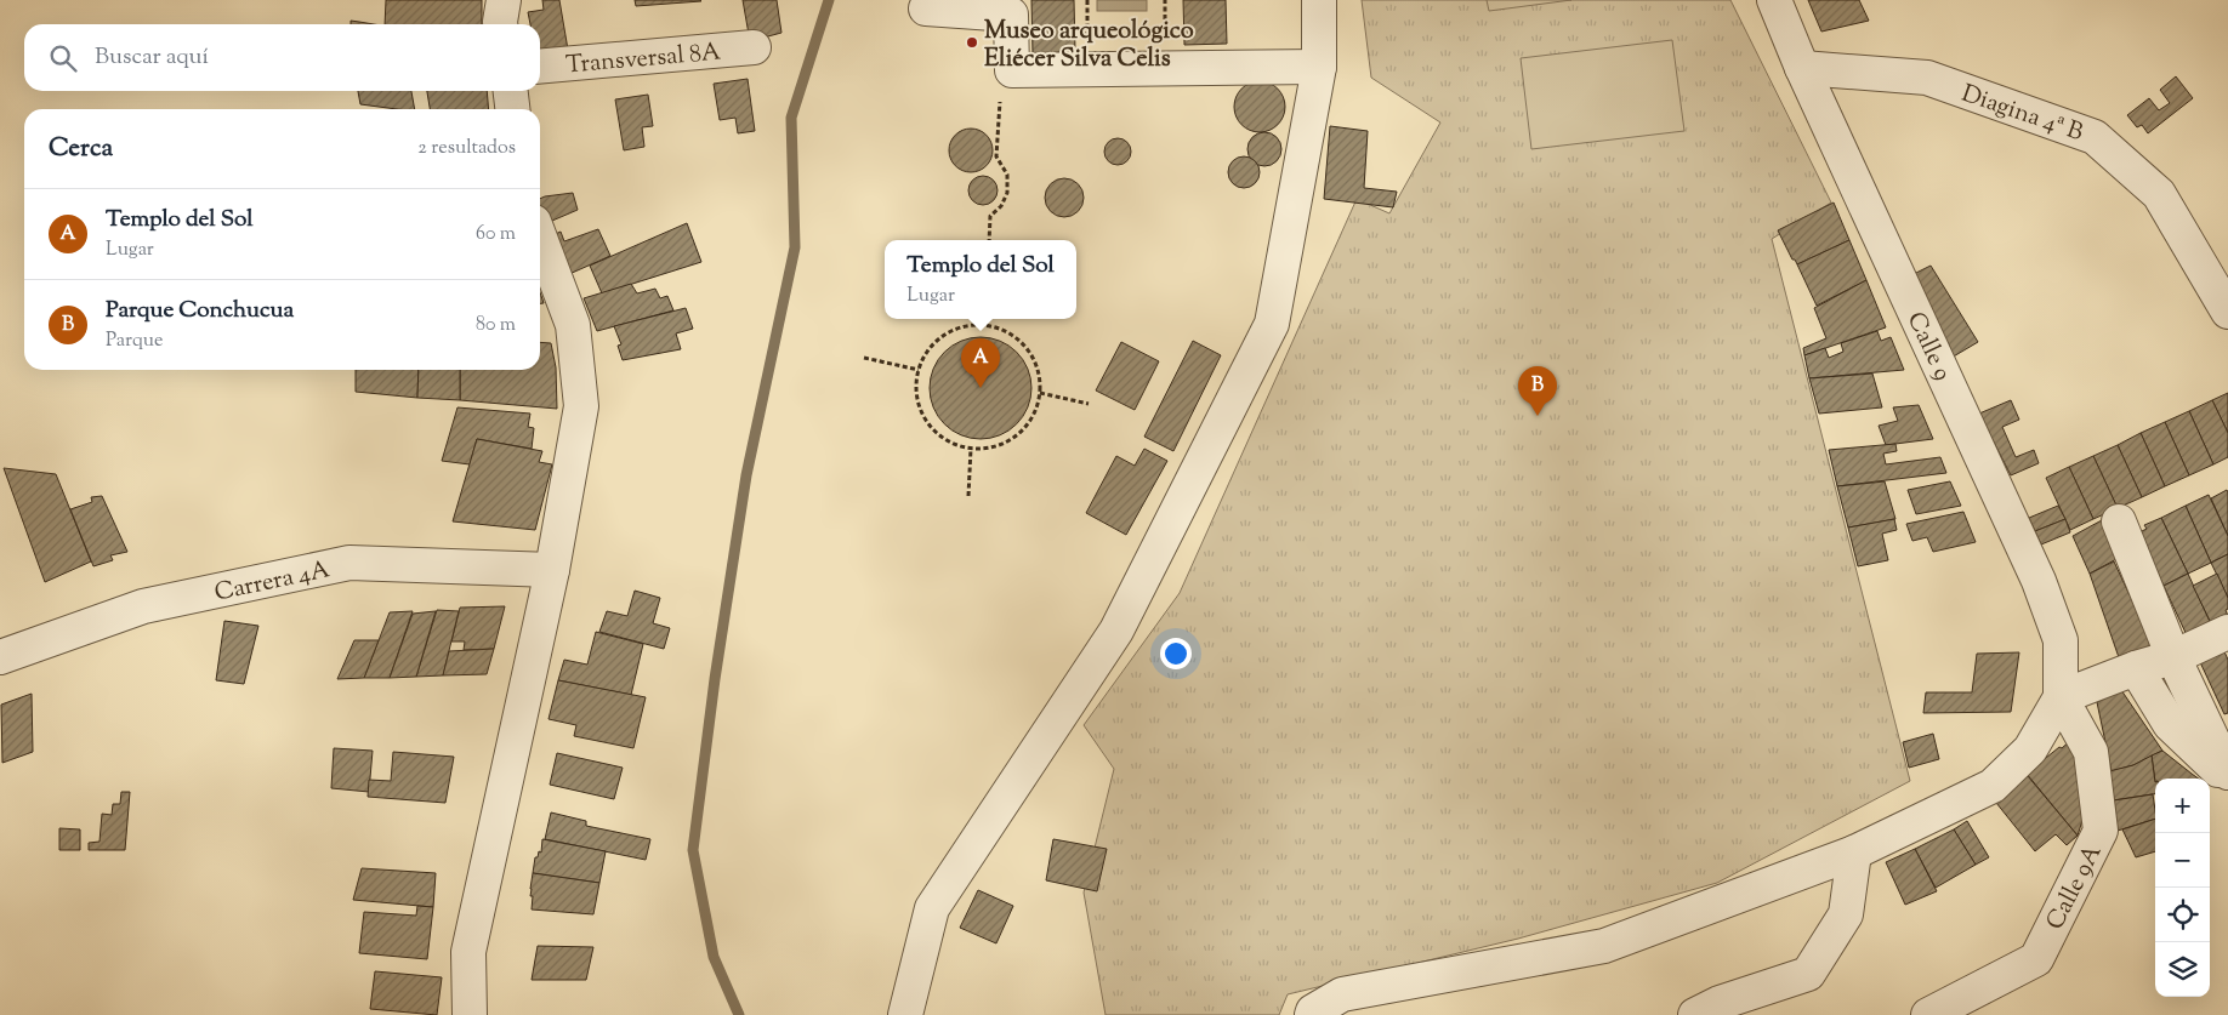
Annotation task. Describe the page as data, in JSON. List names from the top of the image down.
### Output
{
  "streets": {
    "street": [
      "Transversal 8A",
      "Diagina 4ª B",
      "Calle 9",
      "Carrera 4A",
      "Calle 9A"
    ]
  },
  "crossings": [
    ["Diagina 4ª B", "Calle 9"],
    ["Calle 9", "Calle 9A"]
  ],
  "places": ["Museo arqueológico Eliécer Silva Celis"],
  "page": {
    "search": "Buscar aquí",
    "heading": ["Cerca", "2 resultados"],
    "list": [
      {
        "mark": "A",
        "name": "Templo del Sol",
        "note": "Lugar",
        "value": "60 m"
      },
      {
        "mark": "B",
        "name": "Parque Conchucua",
        "note": "Parque",
        "value": "80 m"
      }
    ],
    "popup": ["Templo del Sol", "Lugar"],
    "pins": ["A", "B"],
    "map_buttons": ["+", "−"]
  }
}
